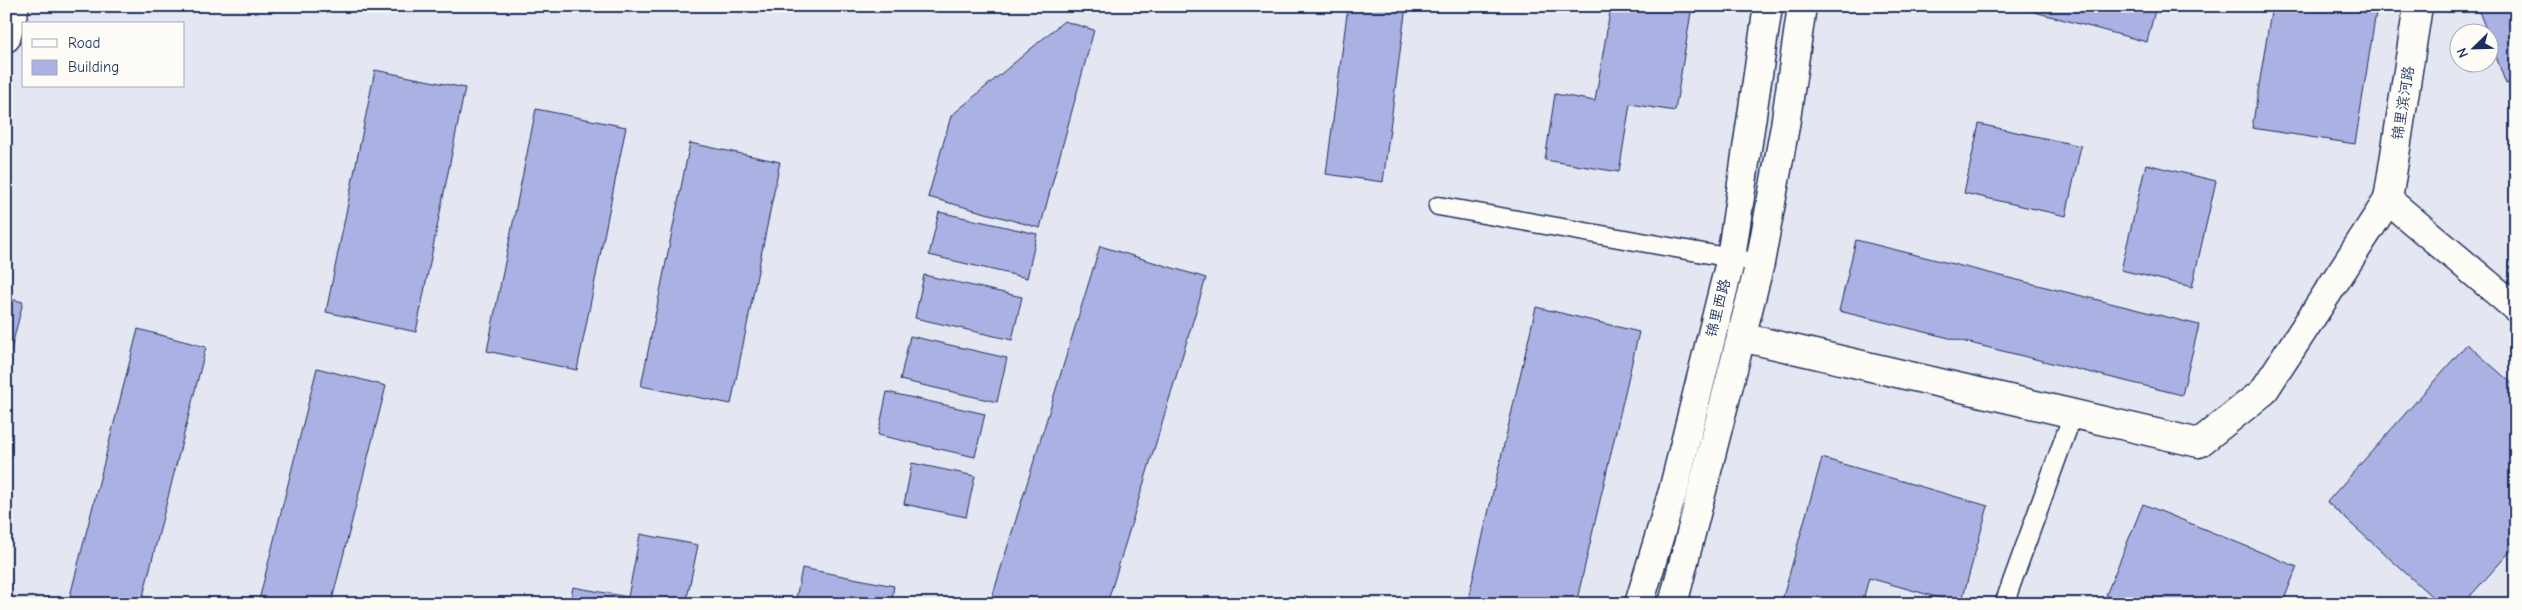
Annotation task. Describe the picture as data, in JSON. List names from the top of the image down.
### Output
{
  "streets": {
    "main road": ["锦里滨河路", "锦里西路"]
  },
  "legend": ["Road", "Building"],
  "north": "bottom left"
}
